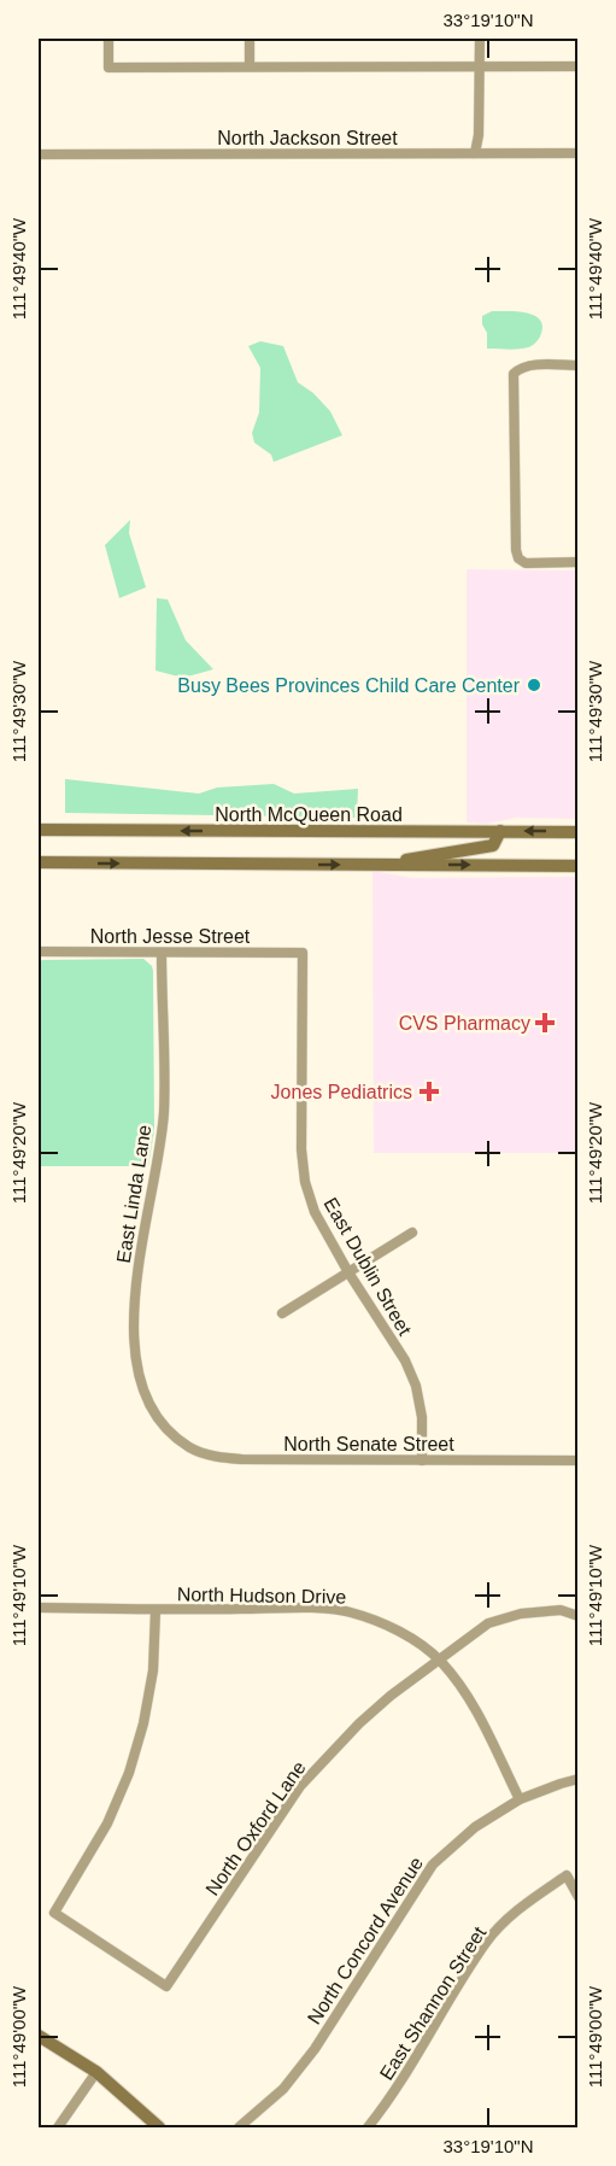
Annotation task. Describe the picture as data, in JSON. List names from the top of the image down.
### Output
{
  "streets": {
    "main road": ["North McQueen Road"],
    "street": [
      "North Jackson Street",
      "North Jesse Street",
      "East Linda Lane",
      "East Dublin Street",
      "North Senate Street",
      "North Hudson Drive",
      "North Oxford Lane",
      "North Concord Avenue",
      "East Shannon Street"
    ]
  },
  "crossings": [
    ["North Jesse Street", "East Linda Lane"],
    ["North Jesse Street", "East Dublin Street"],
    ["East Linda Lane", "North Senate Street"],
    ["East Dublin Street", "North Senate Street"],
    ["North Hudson Drive", "North Oxford Lane"],
    ["North Hudson Drive", "North Concord Avenue"]
  ],
  "places": {
    "other": ["Busy Bees Provinces Child Care Center"],
    "health": ["CVS Pharmacy", "Jones Pediatrics"]
  },
  "coordinates": [
    "33°19'10\"N",
    "111°49'40\"W",
    "111°49'30\"W",
    "111°49'20\"W",
    "111°49'10\"W",
    "111°49'00\"W"
  ]
}
